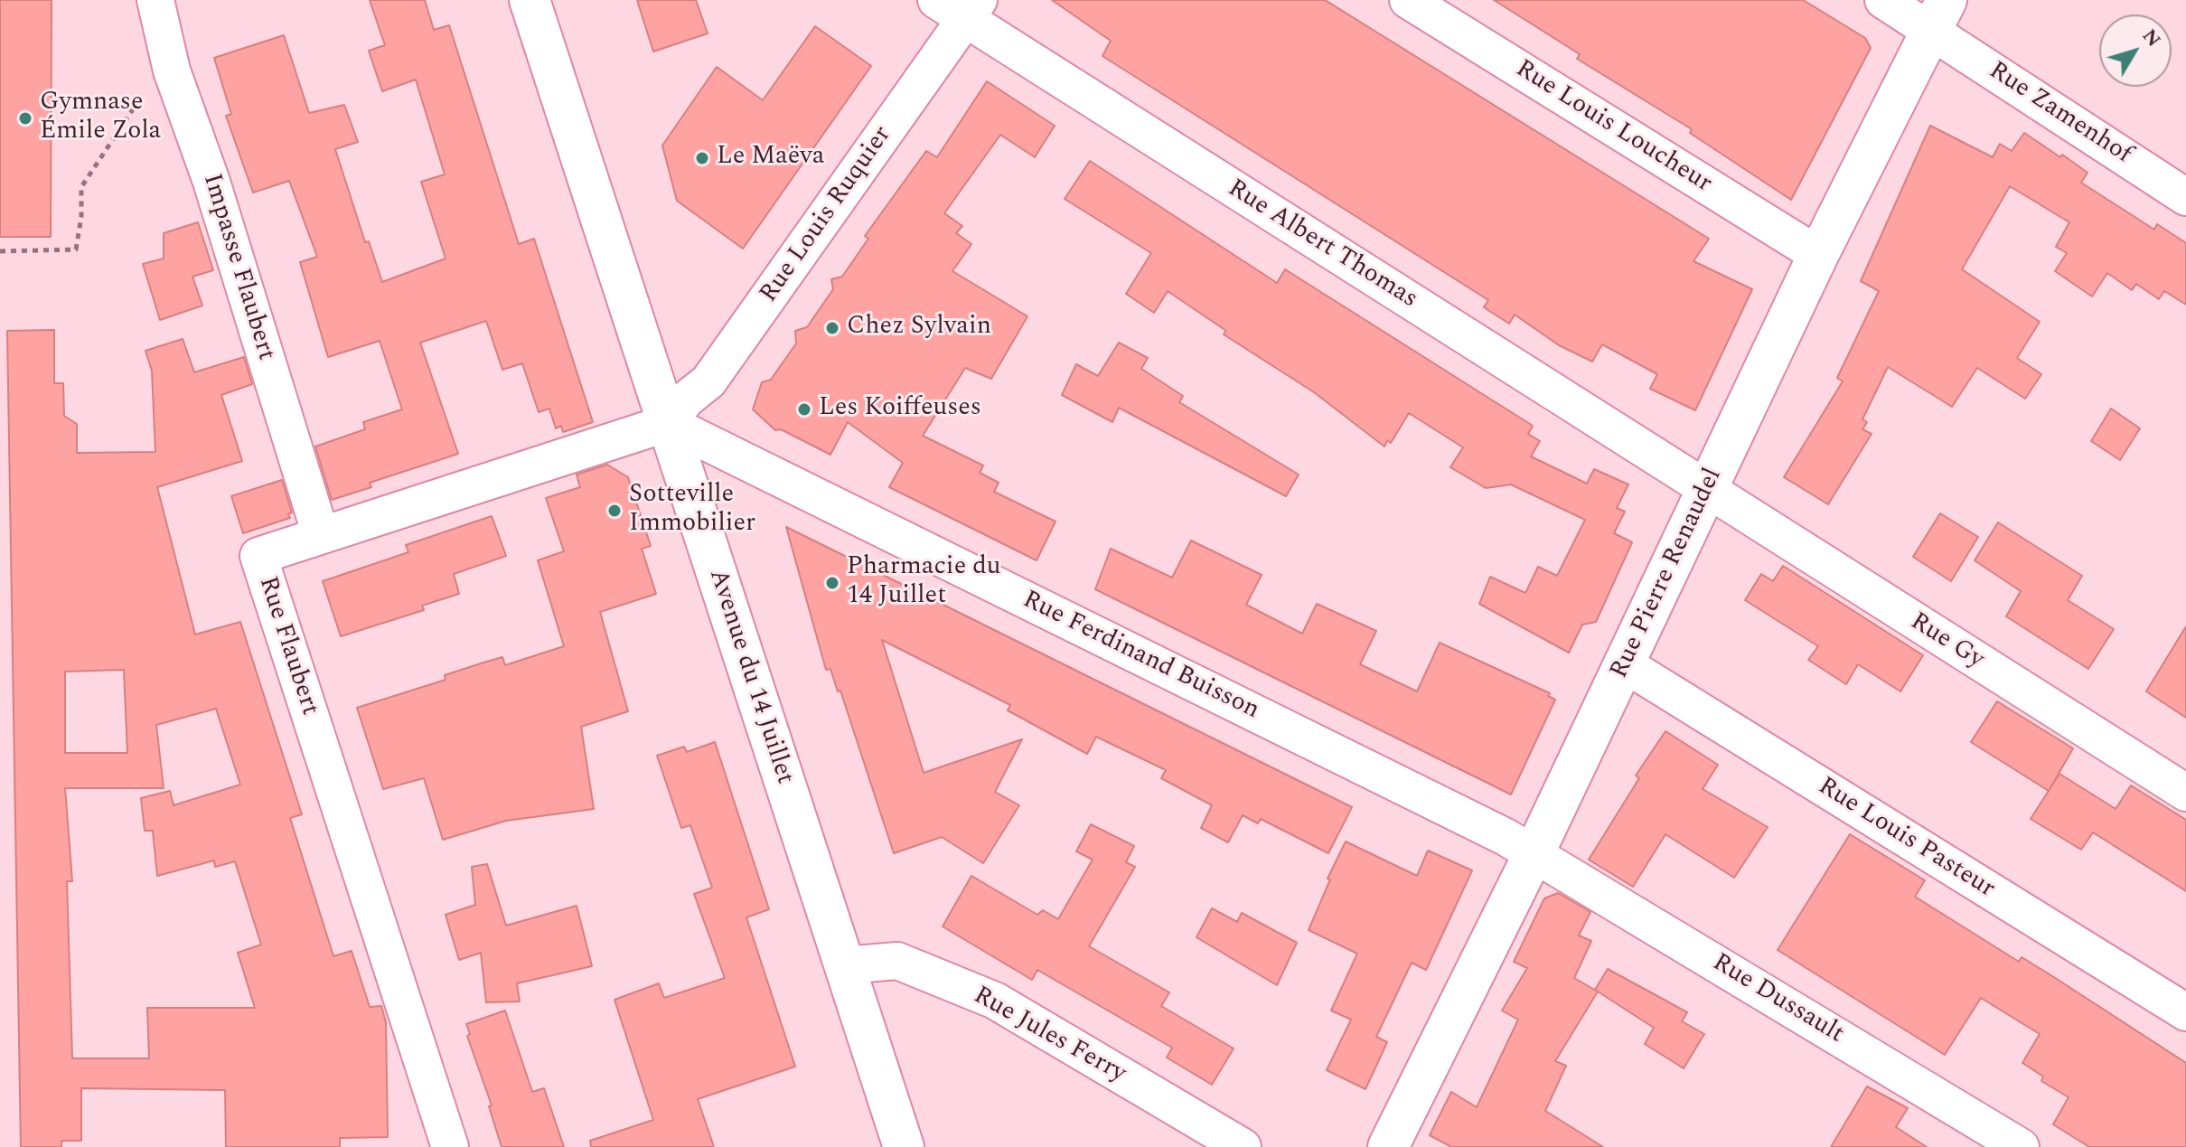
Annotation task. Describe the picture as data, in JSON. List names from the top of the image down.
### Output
{
  "streets": {
    "street": [
      "Rue Zamenhof",
      "Rue Louis Loucheur",
      "Rue Louis Ruquier",
      "Rue Albert Thomas",
      "Impasse Flaubert",
      "Rue Pierre Renaudel",
      "Rue Gy",
      "Rue Flaubert",
      "Rue Ferdinand Buisson",
      "Avenue du 14 Juillet",
      "Rue Louis Pasteur",
      "Rue Dussault",
      "Rue Jules Ferry"
    ]
  },
  "crossings": [
    ["Rue Zamenhof", "Rue Pierre Renaudel"],
    ["Rue Louis Loucheur", "Rue Pierre Renaudel"],
    ["Rue Louis Ruquier", "Rue Albert Thomas"],
    ["Rue Louis Ruquier", "Rue Flaubert"],
    ["Rue Louis Ruquier", "Rue Ferdinand Buisson"],
    ["Rue Louis Ruquier", "Avenue du 14 Juillet"],
    ["Rue Albert Thomas", "Rue Pierre Renaudel"],
    ["Rue Albert Thomas", "Rue Gy"],
    ["Impasse Flaubert", "Rue Flaubert"],
    ["Rue Pierre Renaudel", "Rue Gy"],
    ["Rue Pierre Renaudel", "Rue Ferdinand Buisson"],
    ["Rue Pierre Renaudel", "Rue Louis Pasteur"],
    ["Rue Pierre Renaudel", "Rue Dussault"],
    ["Rue Flaubert", "Rue Ferdinand Buisson"],
    ["Rue Flaubert", "Avenue du 14 Juillet"],
    ["Rue Ferdinand Buisson", "Avenue du 14 Juillet"],
    ["Rue Ferdinand Buisson", "Rue Dussault"],
    ["Avenue du 14 Juillet", "Rue Jules Ferry"]
  ],
  "places": [
    "Gymnase Émile Zola",
    "Le Maëva",
    "Chez Sylvain",
    "Les Koiffeuses",
    "Sotteville Immobilier",
    "Pharmacie du 14 Juillet"
  ],
  "north": "top right"
}
